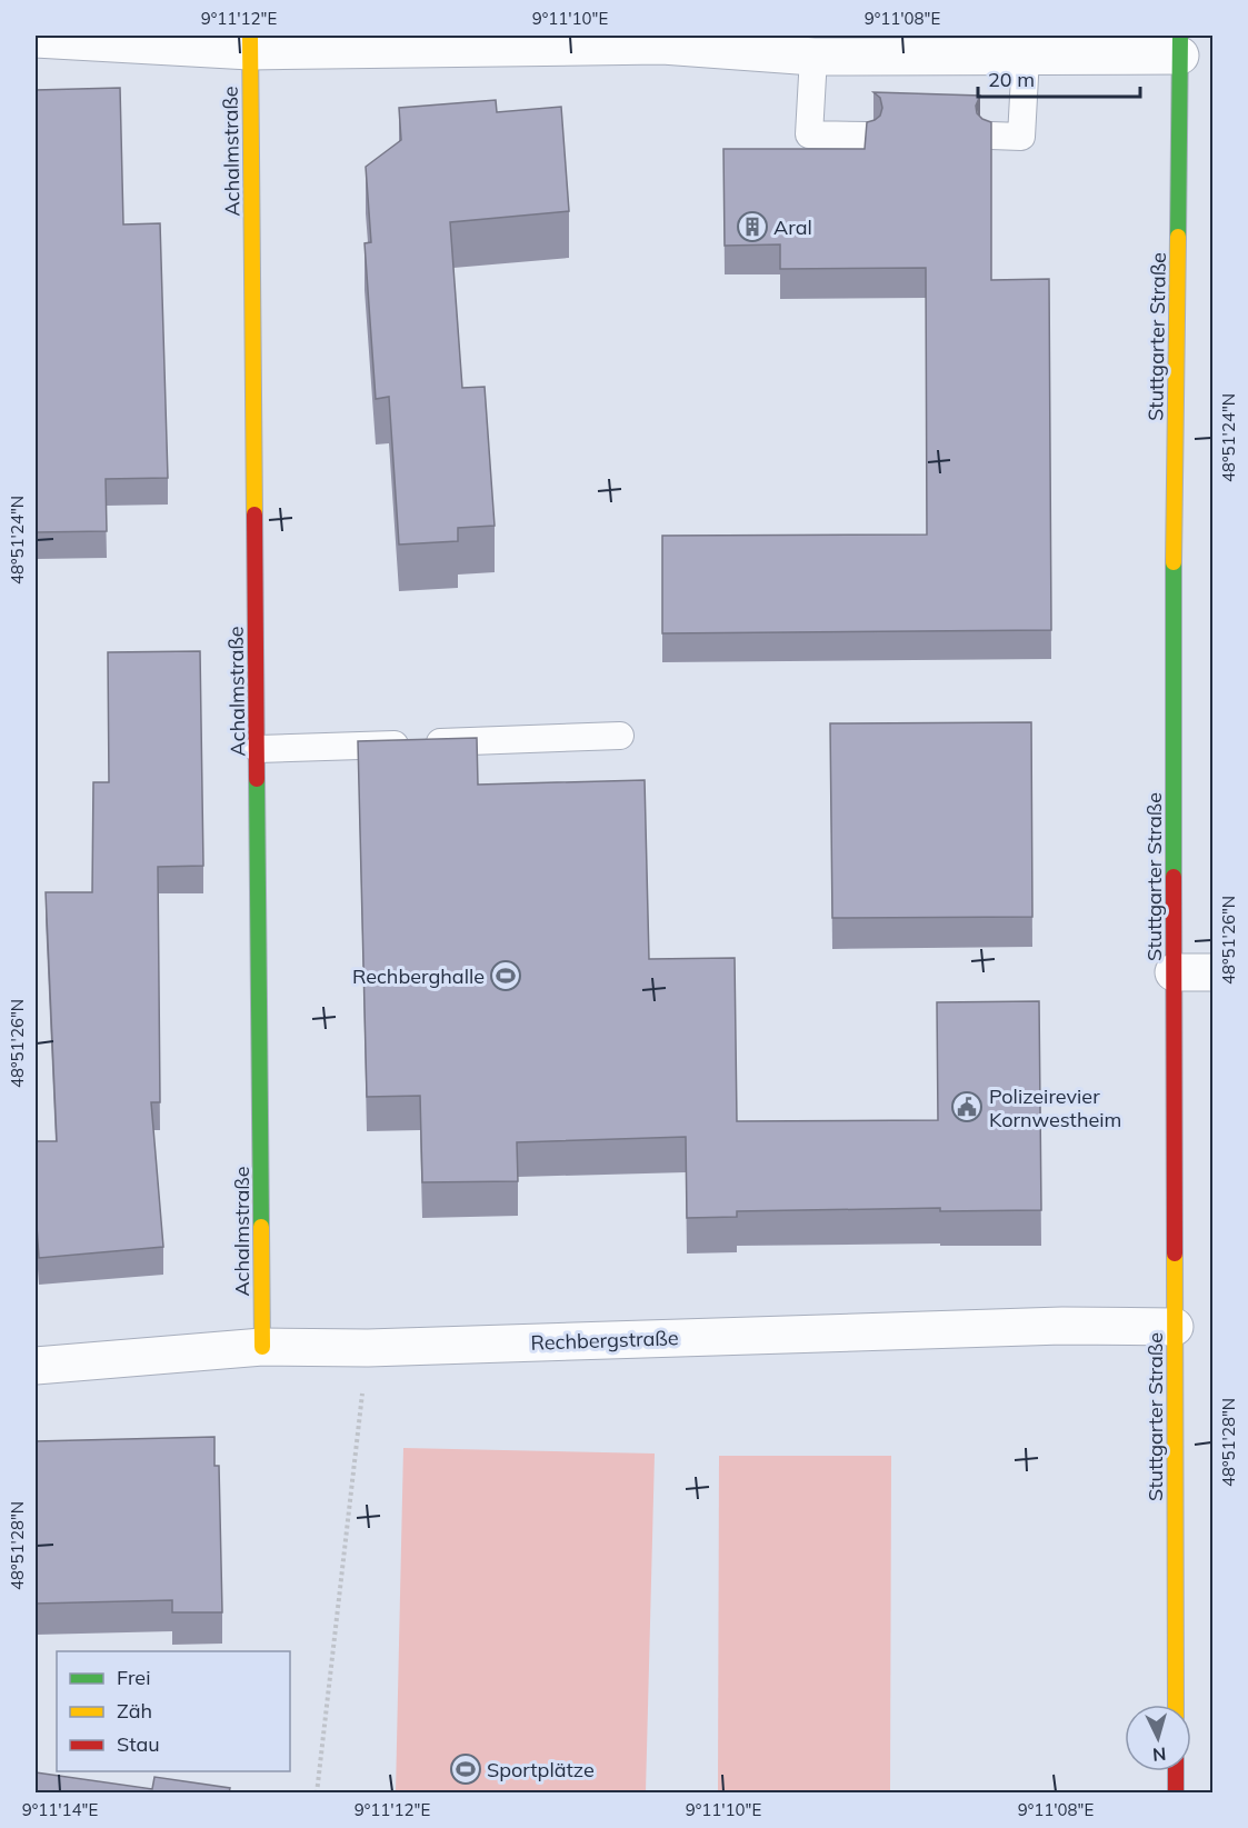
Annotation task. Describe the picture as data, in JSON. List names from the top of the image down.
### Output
{
  "streets": {
    "main road": ["Achalmstraße", "Stuttgarter Straße"],
    "street": ["Rechbergstraße"]
  },
  "crossings": [
    ["Achalmstraße", "Rechbergstraße"],
    ["Stuttgarter Straße", "Rechbergstraße"]
  ],
  "places": {
    "building": ["Aral"],
    "sports": ["Rechberghalle", "Sportplätze"],
    "public building": ["Polizeirevier Kornwestheim"]
  },
  "legend": ["Frei", "Zäh", "Stau"],
  "scale_bar": "20 m",
  "north": "bottom",
  "coordinates": [
    "9°11'12\"E",
    "9°11'10\"E",
    "9°11'08\"E",
    "48°51'24\"N",
    "48°51'26\"N",
    "48°51'28\"N",
    "9°11'14\"E"
  ]
}
